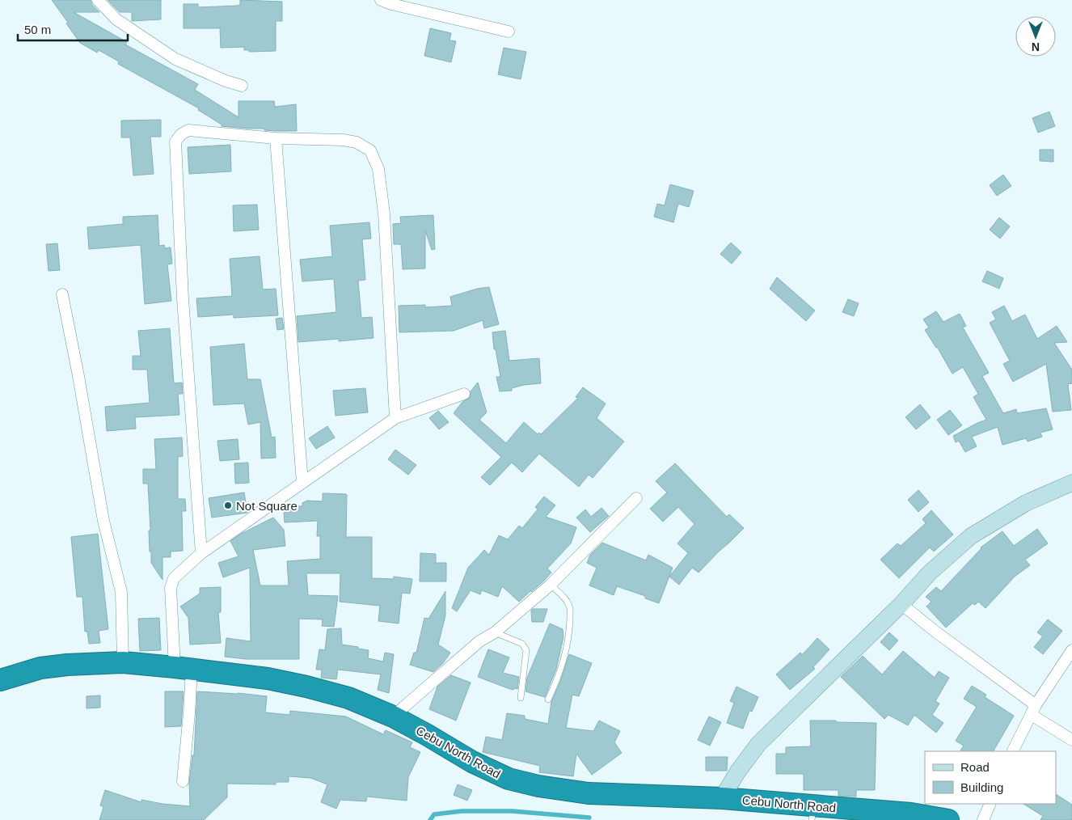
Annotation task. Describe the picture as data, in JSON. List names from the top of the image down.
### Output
{
  "streets": {
    "highway": ["Cebu North Road"]
  },
  "places": ["Not Square"],
  "legend": ["Road", "Building"],
  "scale_bar": "50 m",
  "north": "bottom"
}
